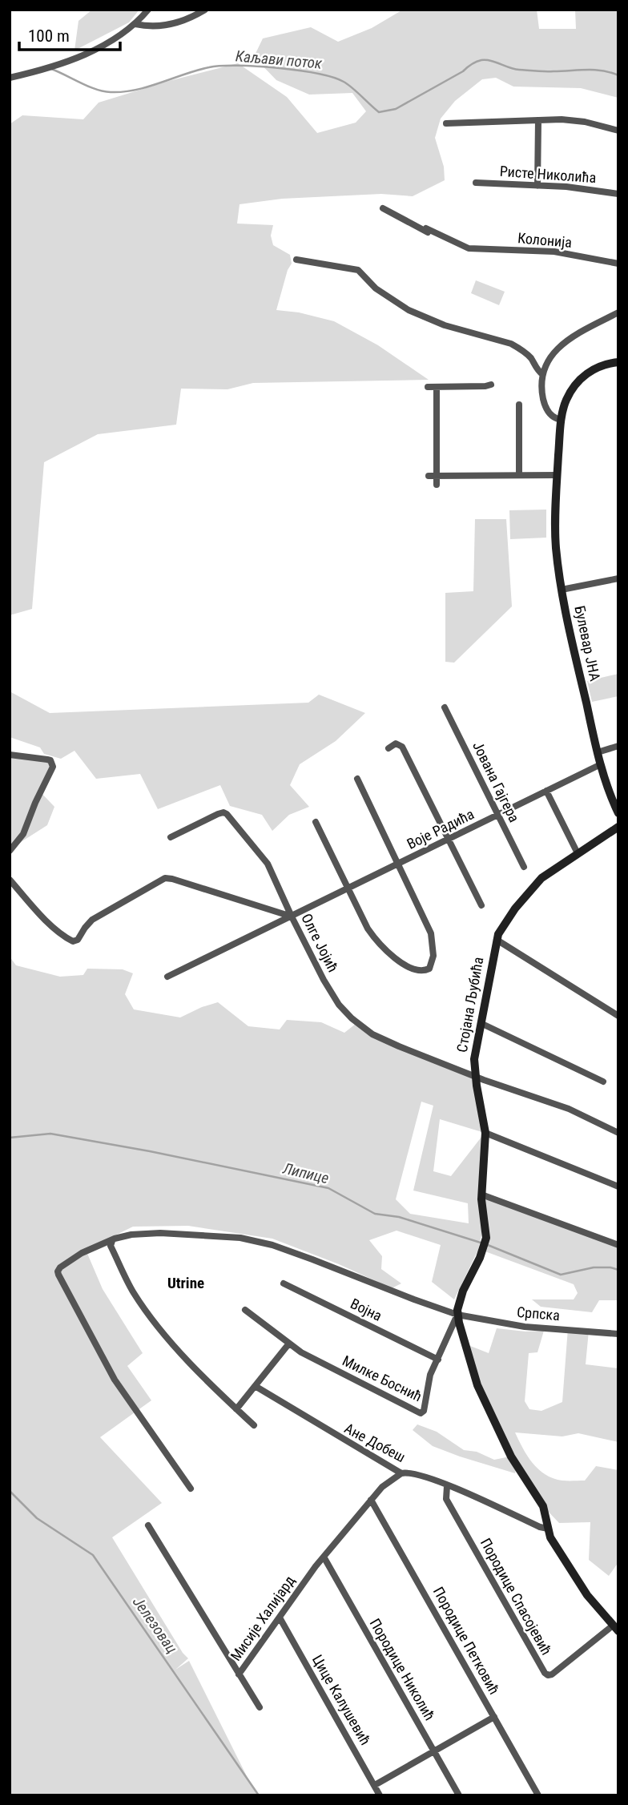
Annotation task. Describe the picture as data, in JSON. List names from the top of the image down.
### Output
{
  "streets": {
    "street": [
      "Ристе Николића",
      "Колонија",
      "Булевар ЈНА",
      "Јована Гајгера",
      "Воје Радића",
      "Олге Јојић",
      "Стојана Љубића",
      "Војна",
      "Српска",
      "Милке Боснић",
      "Ане Добеш",
      "Породице Спасојевић",
      "Мисије Халијард",
      "Породице Петковић",
      "Породице Николић",
      "Цице Калушевић"
    ]
  },
  "crossings": [
    ["Булевар ЈНА", "Воје Радића"],
    ["Јована Гајгера", "Воје Радића"],
    ["Воје Радића", "Олге Јојић"],
    ["Олге Јојић", "Стојана Љубића"],
    ["Стојана Љубића", "Српска"],
    ["Стојана Љубића", "Милке Боснић"],
    ["Војна", "Милке Боснић"],
    ["Српска", "Милке Боснић"],
    ["Ане Добеш", "Породице Спасојевић"],
    ["Ане Добеш", "Мисије Халијард"],
    ["Мисије Халијард", "Породице Петковић"],
    ["Мисије Халијард", "Породице Николић"],
    ["Мисије Халијард", "Цице Калушевић"]
  ],
  "districts": ["Utrine"],
  "water": ["Каљави поток", "Липице", "Јелезовац"],
  "scale_bar": "100 m"
}
